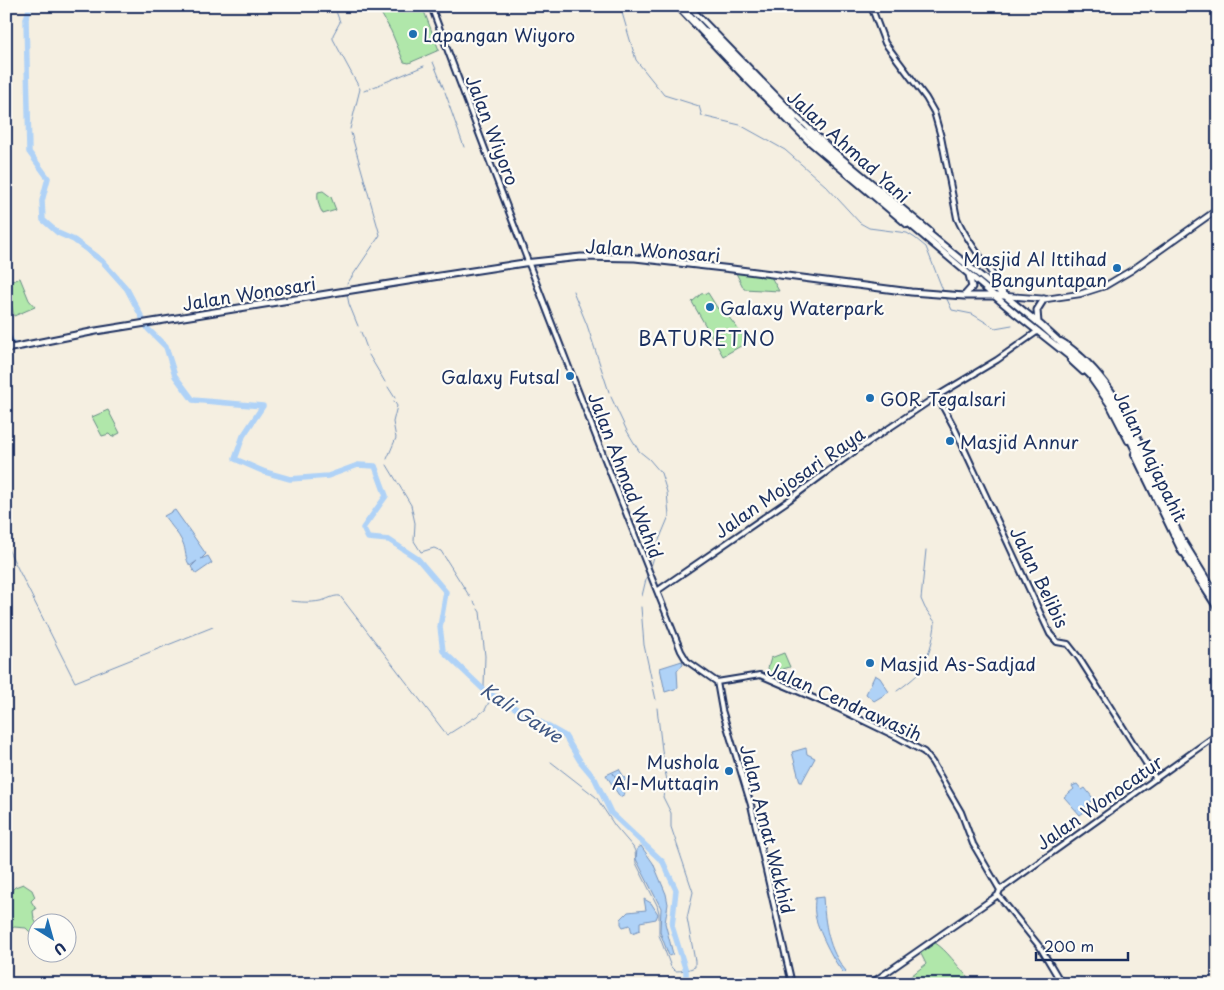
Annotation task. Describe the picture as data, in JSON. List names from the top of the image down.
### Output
{
  "streets": {
    "highway": ["Jalan Ahmad Yani", "Jalan Wonosari", "Jalan Majapahit"],
    "street": [
      "Jalan Wiyoro",
      "Jalan Ahmad Wahid",
      "Jalan Mojosari Raya",
      "Jalan Belibis",
      "Jalan Cendrawasih",
      "Jalan Wonocatur",
      "Jalan Amat Wakhid"
    ]
  },
  "crossings": [
    ["Jalan Wiyoro", "Jalan Wonosari"],
    ["Jalan Wiyoro", "Jalan Ahmad Wahid"],
    ["Jalan Ahmad Yani", "Jalan Wonosari"],
    ["Jalan Ahmad Yani", "Jalan Majapahit"],
    ["Jalan Wonosari", "Jalan Majapahit"],
    ["Jalan Wonosari", "Jalan Ahmad Wahid"],
    ["Jalan Majapahit", "Jalan Mojosari Raya"],
    ["Jalan Ahmad Wahid", "Jalan Mojosari Raya"],
    ["Jalan Ahmad Wahid", "Jalan Cendrawasih"],
    ["Jalan Ahmad Wahid", "Jalan Amat Wakhid"],
    ["Jalan Mojosari Raya", "Jalan Belibis"],
    ["Jalan Belibis", "Jalan Wonocatur"],
    ["Jalan Cendrawasih", "Jalan Wonocatur"],
    ["Jalan Cendrawasih", "Jalan Amat Wakhid"]
  ],
  "districts": ["BATURETNO"],
  "water": ["Kali Gawe"],
  "places": [
    "Lapangan Wiyoro",
    "Masjid Al Ittihad Banguntapan",
    "Galaxy Waterpark",
    "Galaxy Futsal",
    "GOR Tegalsari",
    "Masjid Annur",
    "Masjid As-Sadjad",
    "Mushola Al-Muttaqin"
  ],
  "scale_bar": "200 m",
  "north": "bottom right"
}
